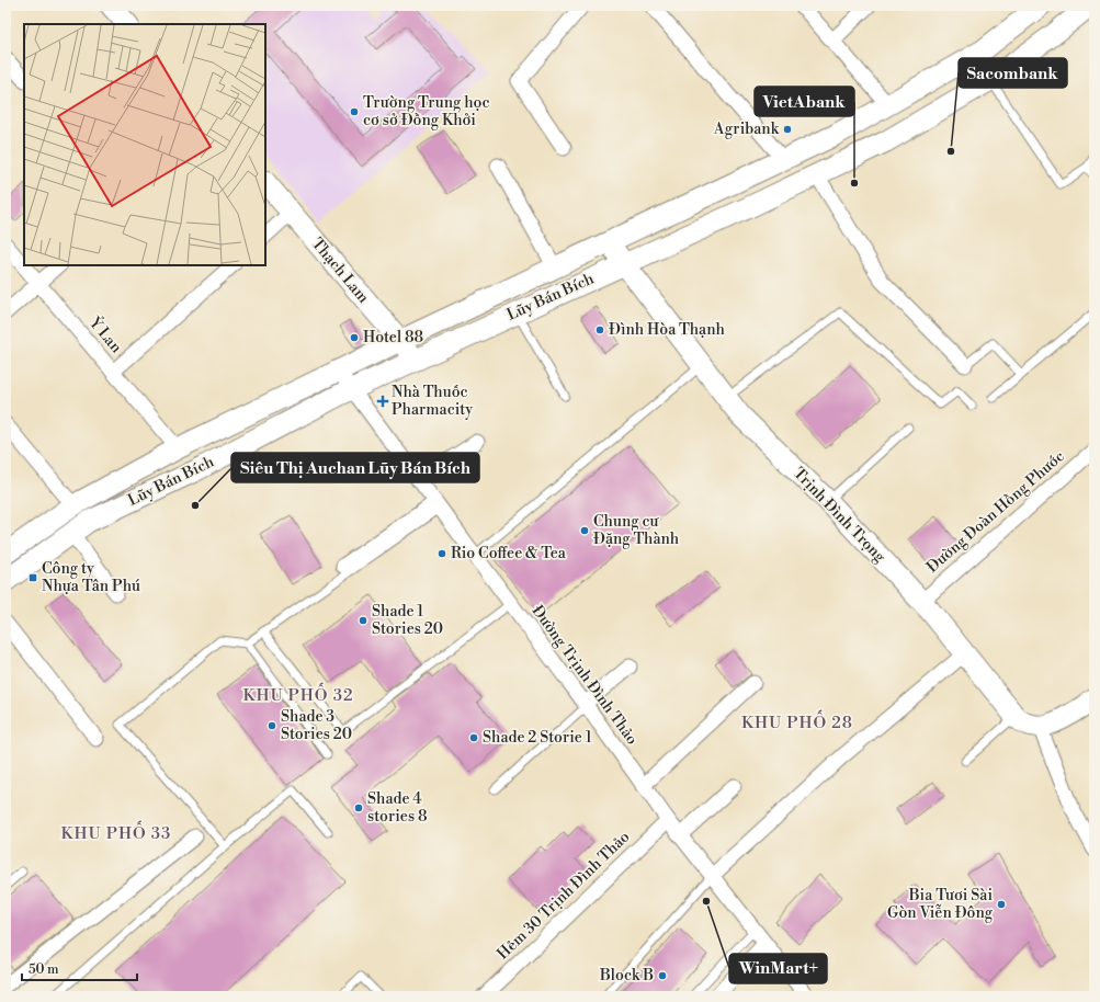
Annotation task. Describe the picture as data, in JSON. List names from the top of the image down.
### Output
{
  "streets": {
    "main road": ["Thạch Lam", "Lũy Bán Bích", "Trịnh Đình Trọng"],
    "street": [
      "Ỷ Lan",
      "Đường Đoàn Hồng Phước",
      "Đường Trịnh Đình Thảo",
      "Hẻm 30 Trịnh Đình Thảo"
    ]
  },
  "crossings": [
    ["Thạch Lam", "Lũy Bán Bích"],
    ["Lũy Bán Bích", "Ỷ Lan"],
    ["Lũy Bán Bích", "Trịnh Đình Trọng"],
    ["Lũy Bán Bích", "Đường Trịnh Đình Thảo"],
    ["Đường Đoàn Hồng Phước", "Trịnh Đình Trọng"],
    ["Đường Trịnh Đình Thảo", "Hẻm 30 Trịnh Đình Thảo"]
  ],
  "districts": ["KHU PHỐ 32", "KHU PHỐ 28", "KHU PHỐ 33"],
  "places": {
    "other": [
      "Trường Trung học cơ sở Đồng Khởi",
      "Agribank",
      "Sacombank",
      "VietAbank",
      "Đình Hòa Thạnh",
      "Hotel 88",
      "Siêu Thị Auchan Lũy Bán Bích",
      "Chung cư Đặng Thành",
      "Rio Coffee & Tea",
      "Shade 1 Stories 20",
      "Shade 3 Stories 20",
      "Shade 2 Storie 1",
      "Shade 4 stories 8",
      "WinMart+",
      "Bia Tươi Sài Gòn Viễn Đông",
      "Block B"
    ],
    "health": ["Nhà Thuốc Pharmacity"],
    "transit": ["Công ty Nhựa Tân Phú"]
  },
  "scale_bar": "50 m"
}
